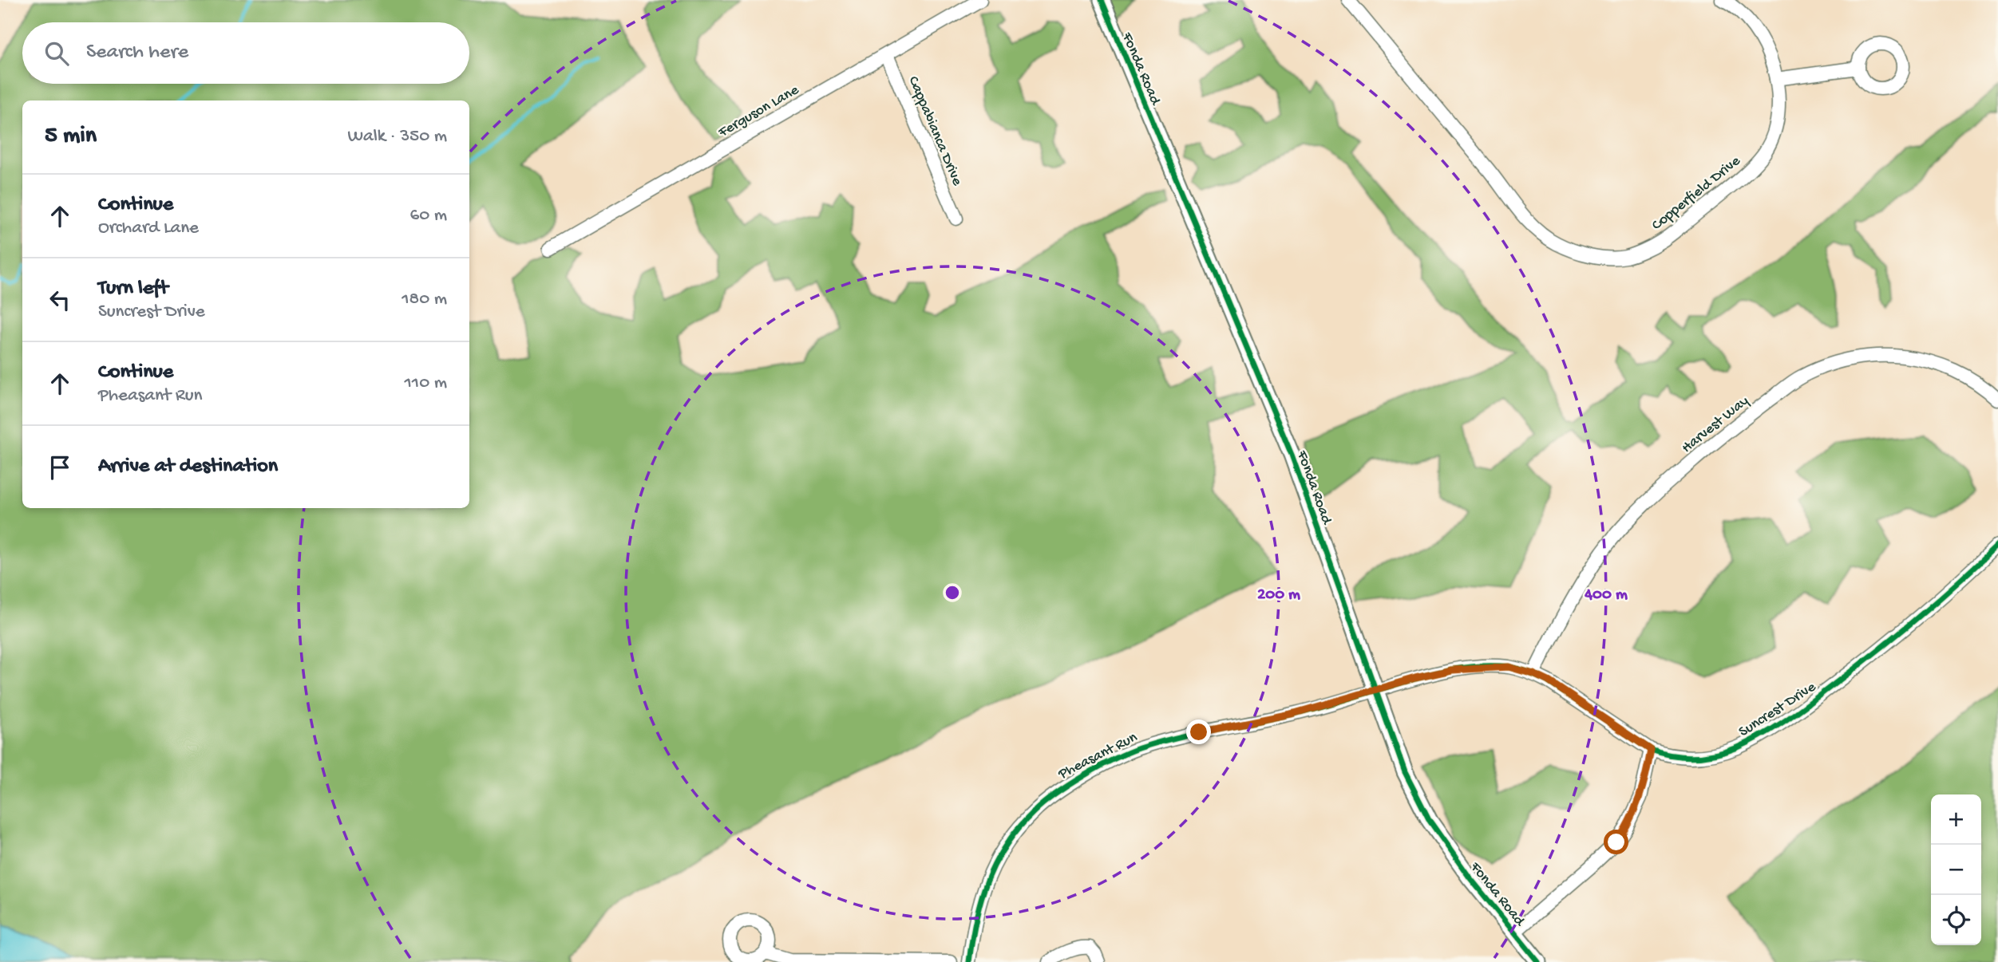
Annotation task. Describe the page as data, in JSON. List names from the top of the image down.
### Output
{
  "streets": {
    "street": [
      "Fonda Road",
      "Ferguson Lane",
      "Cappabianca Drive",
      "Copperfield Drive",
      "Harvest Way",
      "Suncrest Drive",
      "Pheasant Run"
    ]
  },
  "crossings": [
    ["Fonda Road", "Suncrest Drive"],
    ["Fonda Road", "Pheasant Run"],
    ["Ferguson Lane", "Cappabianca Drive"],
    ["Harvest Way", "Suncrest Drive"],
    ["Suncrest Drive", "Pheasant Run"]
  ],
  "page": {
    "search": "Search here",
    "heading": ["5 min", "Walk · 350 m"],
    "list": [
      ["Continue", "Orchard Lane", "60 m"],
      ["Turn left", "Suncrest Drive", "180 m"],
      ["Continue", "Pheasant Run", "110 m"],
      "Arrive at destination"
    ],
    "map_buttons": ["+", "−"]
  },
  "rings": ["200 m", "400 m"]
}
